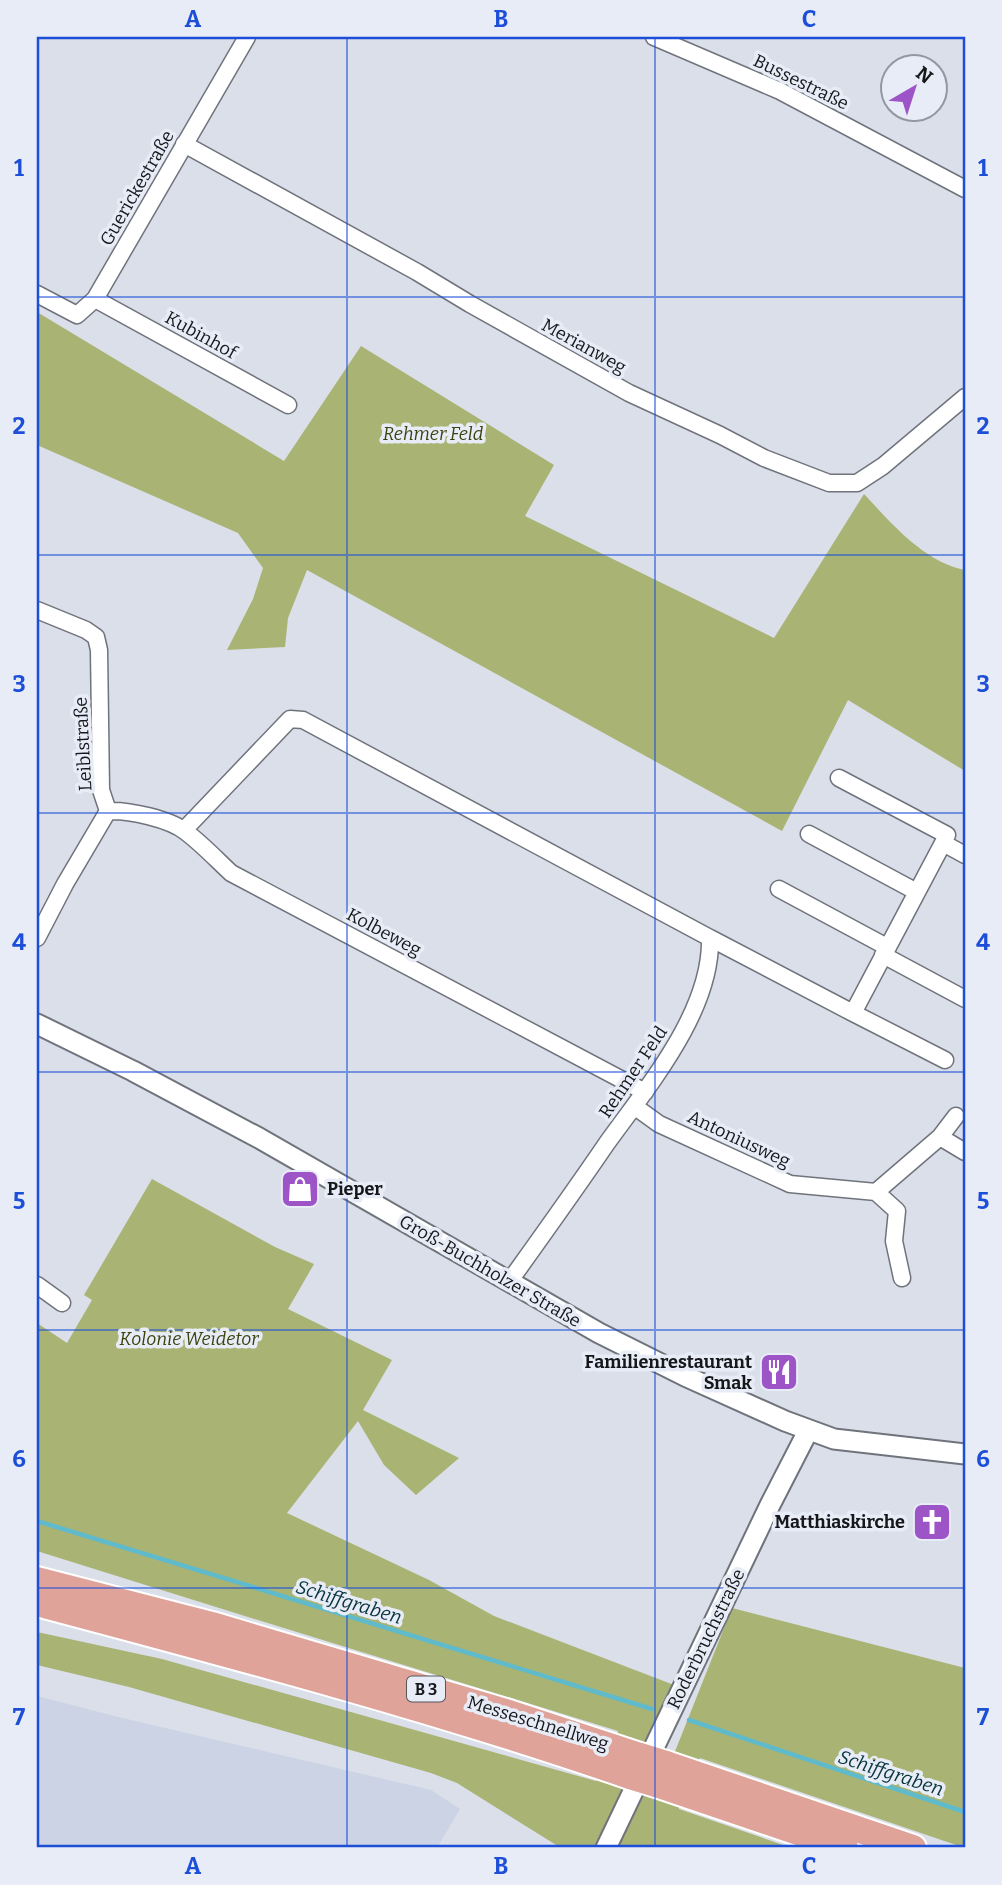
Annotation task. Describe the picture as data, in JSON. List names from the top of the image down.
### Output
{
  "streets": {
    "highway": ["B 3", "Messeschnellweg"],
    "street": [
      "Bussestraße",
      "Guerickestraße",
      "Kubinhof",
      "Merianweg",
      "Leiblstraße",
      "Kolbeweg",
      "Rehmer Feld",
      "Antoniusweg",
      "Groß-Buchholzer Straße",
      "Roderbruchstraße"
    ]
  },
  "crossings": [
    ["Guerickestraße", "Kubinhof"],
    ["Guerickestraße", "Merianweg"],
    ["Leiblstraße", "Kolbeweg"],
    ["Kolbeweg", "Rehmer Feld"],
    ["Rehmer Feld", "Antoniusweg"],
    ["Rehmer Feld", "Groß-Buchholzer Straße"],
    ["Groß-Buchholzer Straße", "Roderbruchstraße"]
  ],
  "water": ["Schiffgraben"],
  "parks": ["Rehmer Feld", "Kolonie Weidetor"],
  "places": {
    "shop": ["Pieper"],
    "restaurant": ["Familienrestaurant Smak"],
    "church": ["Matthiaskirche"]
  },
  "north": "top right",
  "grid": {
    "columns": ["A", "B", "C"],
    "rows": [
      "1",
      "2",
      "3",
      "4",
      "5",
      "6",
      "7"
    ]
  }
}
